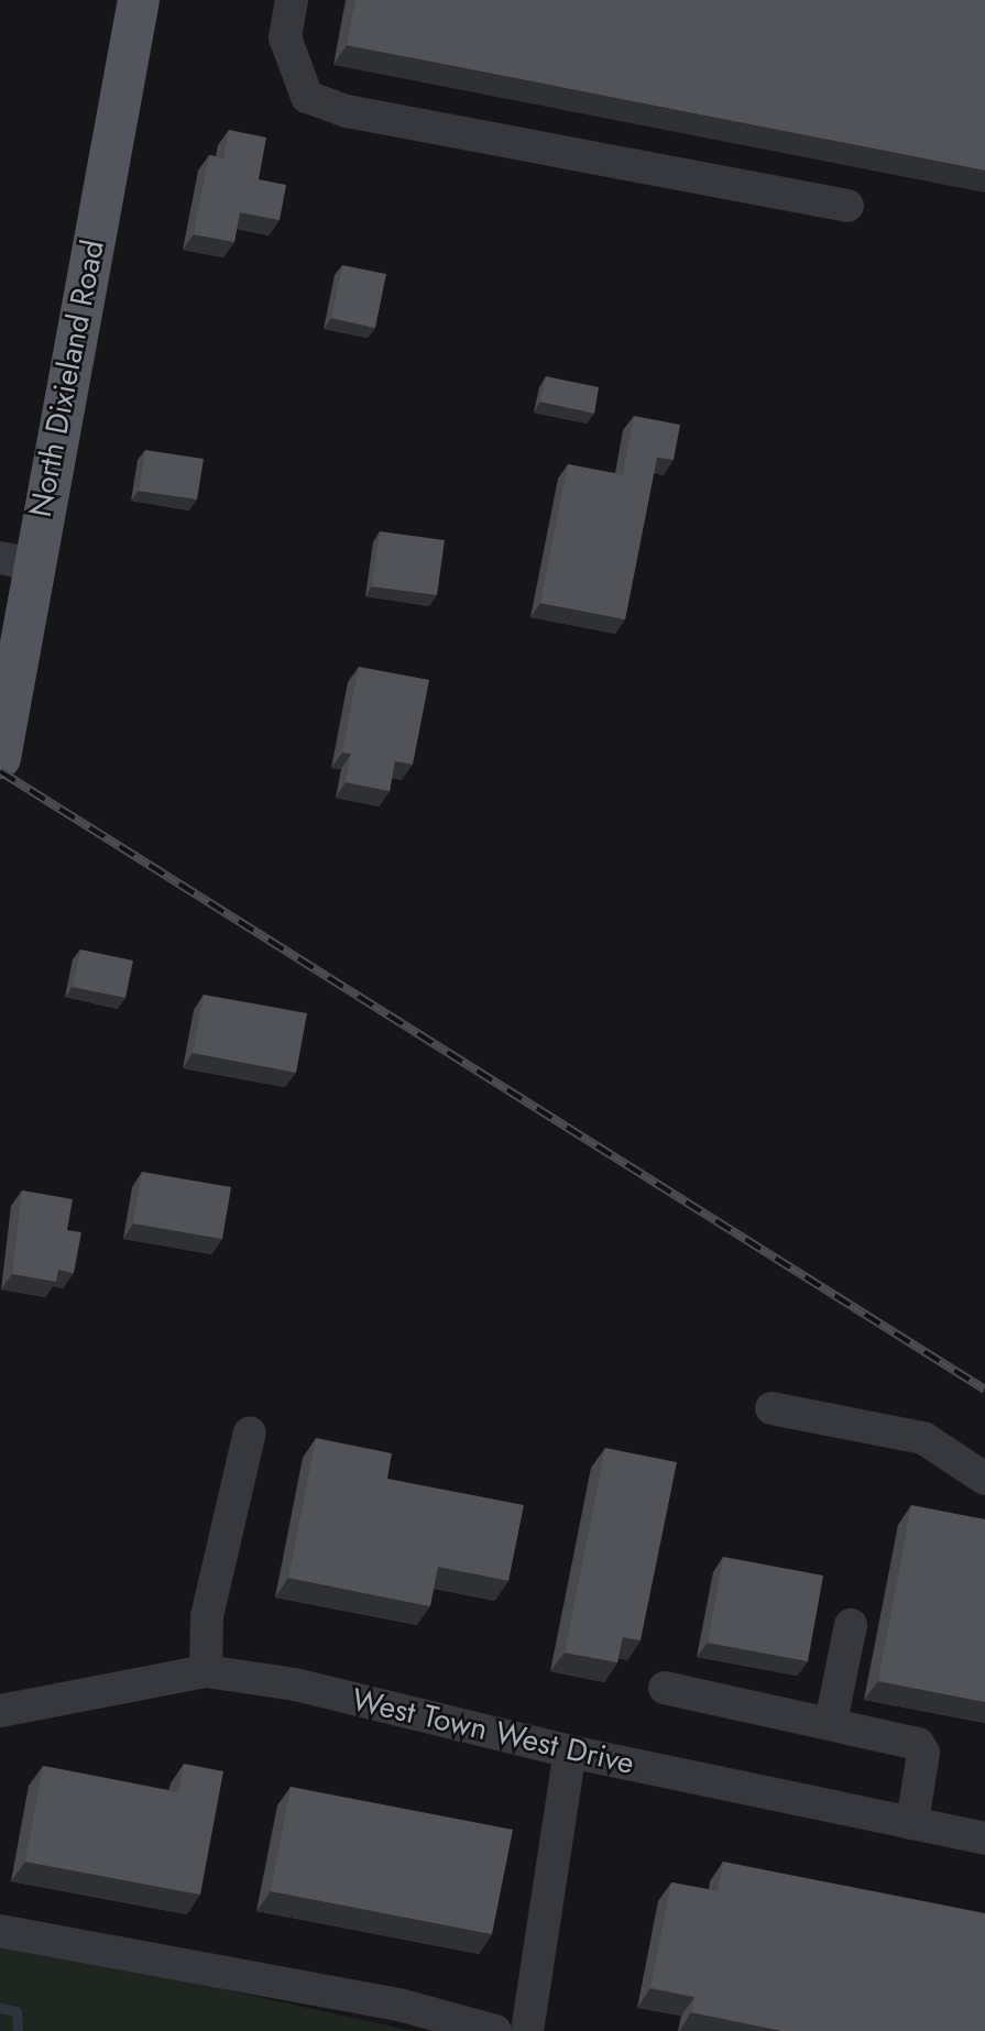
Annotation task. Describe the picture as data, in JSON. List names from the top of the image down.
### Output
{
  "streets": {
    "main road": ["North Dixieland Road"],
    "street": ["West Town West Drive"]
  }
}
